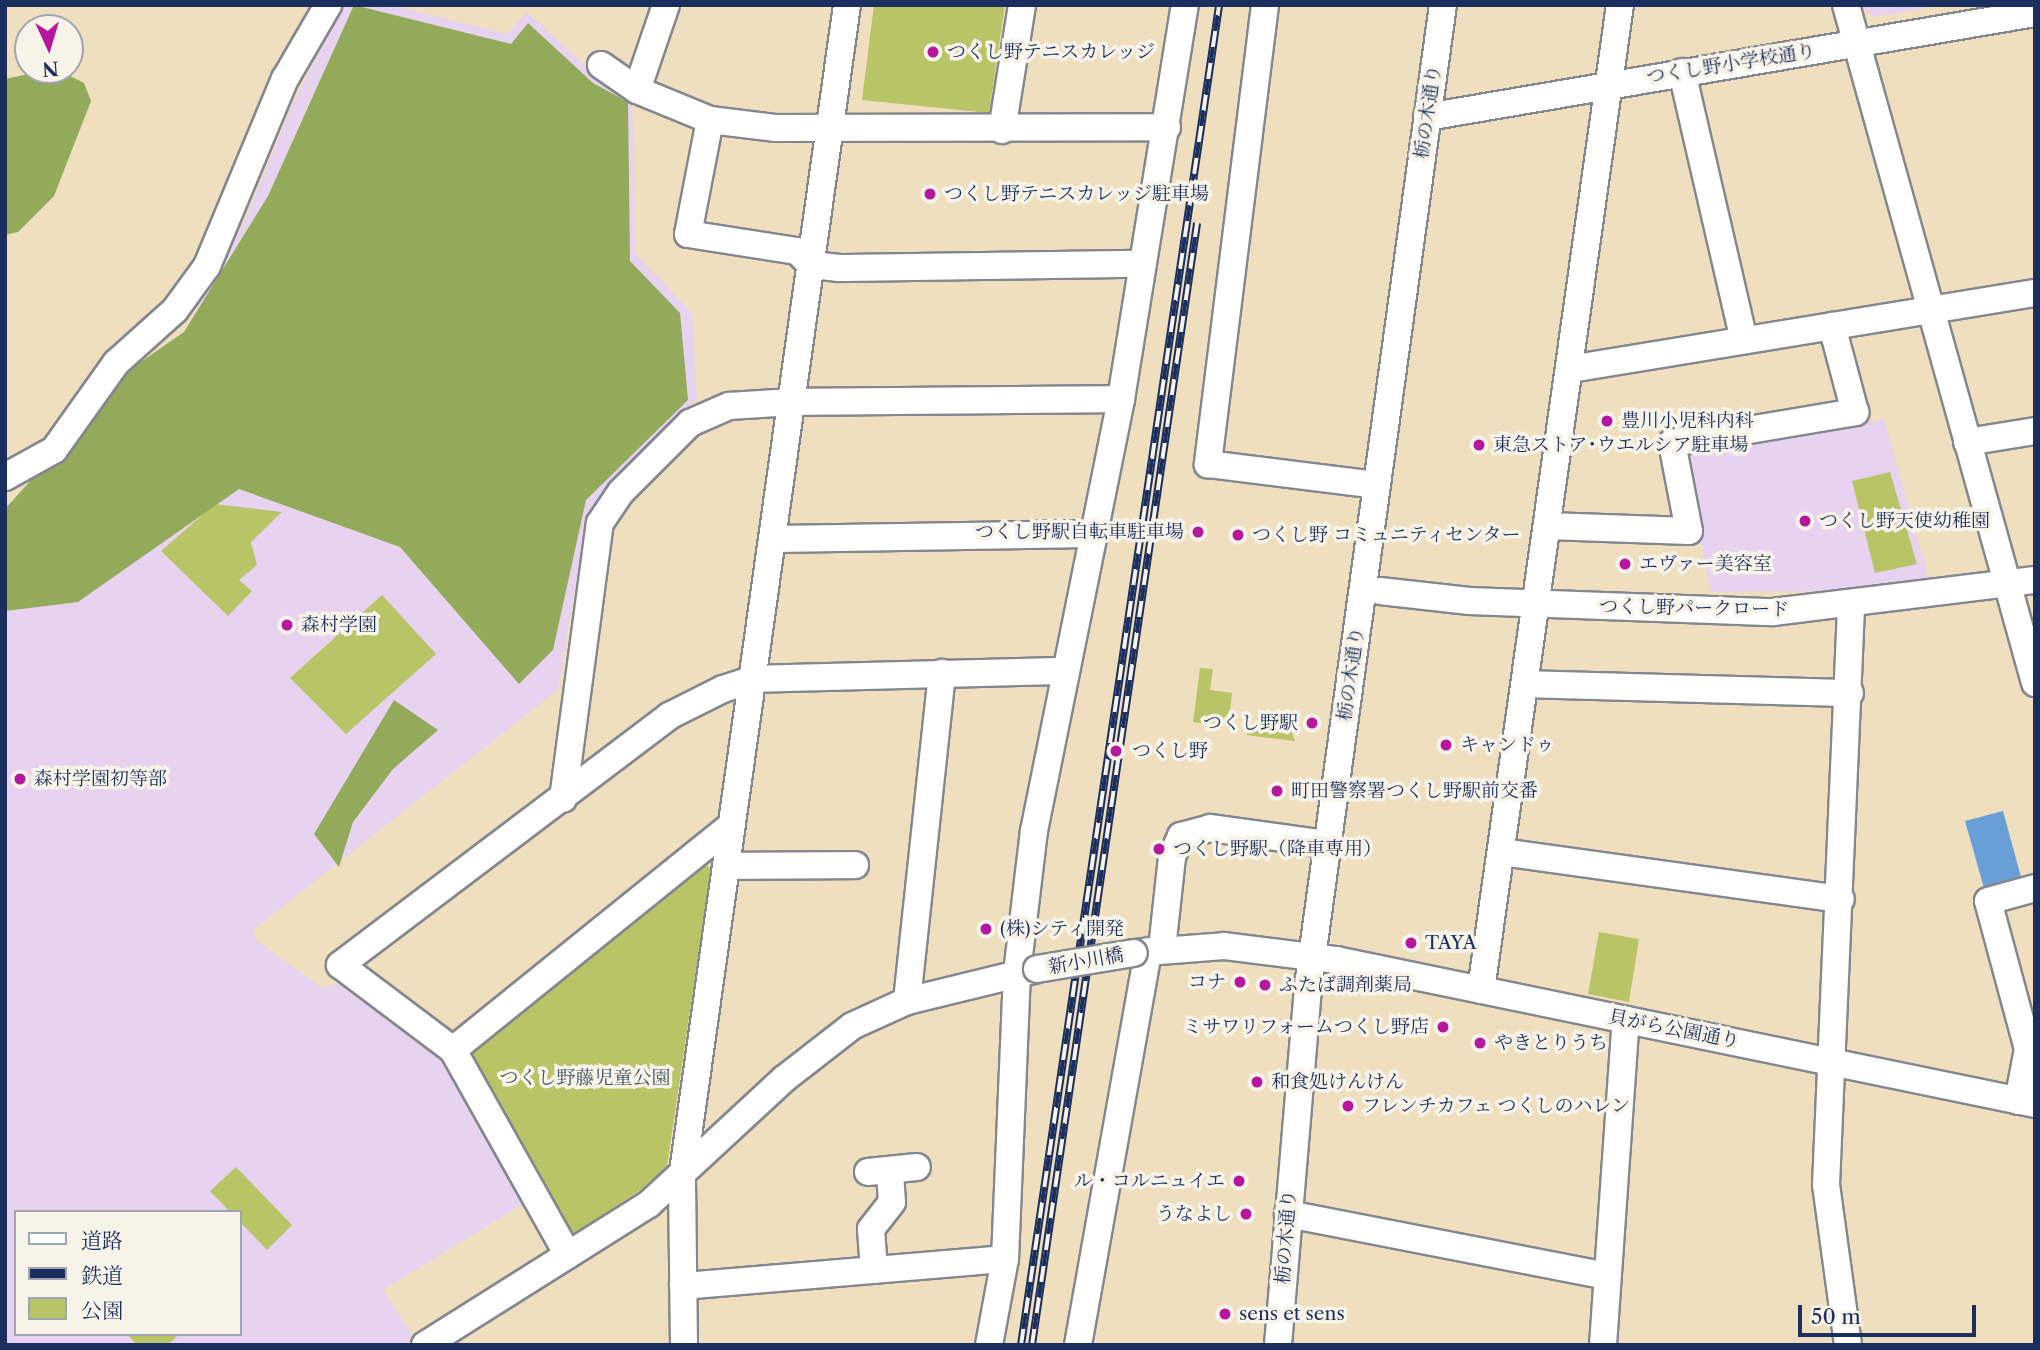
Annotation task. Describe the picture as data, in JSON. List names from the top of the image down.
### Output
{
  "streets": {
    "street": [
      "つくし野小学校通り",
      "栃の木通り",
      "つくし野パークロード",
      "新小川橋",
      "貝がら公園通り"
    ]
  },
  "crossings": [
    ["つくし野小学校通り", "栃の木通り"],
    ["栃の木通り", "新小川橋"],
    ["栃の木通り", "貝がら公園通り"],
    ["新小川橋", "貝がら公園通り"]
  ],
  "parks": ["つくし野藤児童公園"],
  "places": [
    "つくし野テニスカレッジ",
    "つくし野テニスカレッジ駐車場",
    "豊川小児科内科",
    "東急ストア･ウエルシア駐車場",
    "つくし野天使幼稚園",
    "つくし野駅自転車駐車場",
    "つくし野 コミュニティセンター",
    "エヴァー美容室",
    "森村学園",
    "つくし野駅",
    "キャンドゥ",
    "つくし野",
    "森村学園初等部",
    "町田警察署つくし野駅前交番",
    "つくし野駅（降車専用）",
    "(株)シティ開発",
    "TAYA",
    "コナ",
    "ふたば調剤薬局",
    "ミサワリフォームつくし野店",
    "やきとりうち",
    "和食処けんけん",
    "フレンチカフェ つくしのハレン",
    "ル・コルニュイエ",
    "うなよし",
    "sens et sens"
  ],
  "legend": ["道路", "鉄道", "公園"],
  "scale_bar": "50 m",
  "north": "bottom"
}
